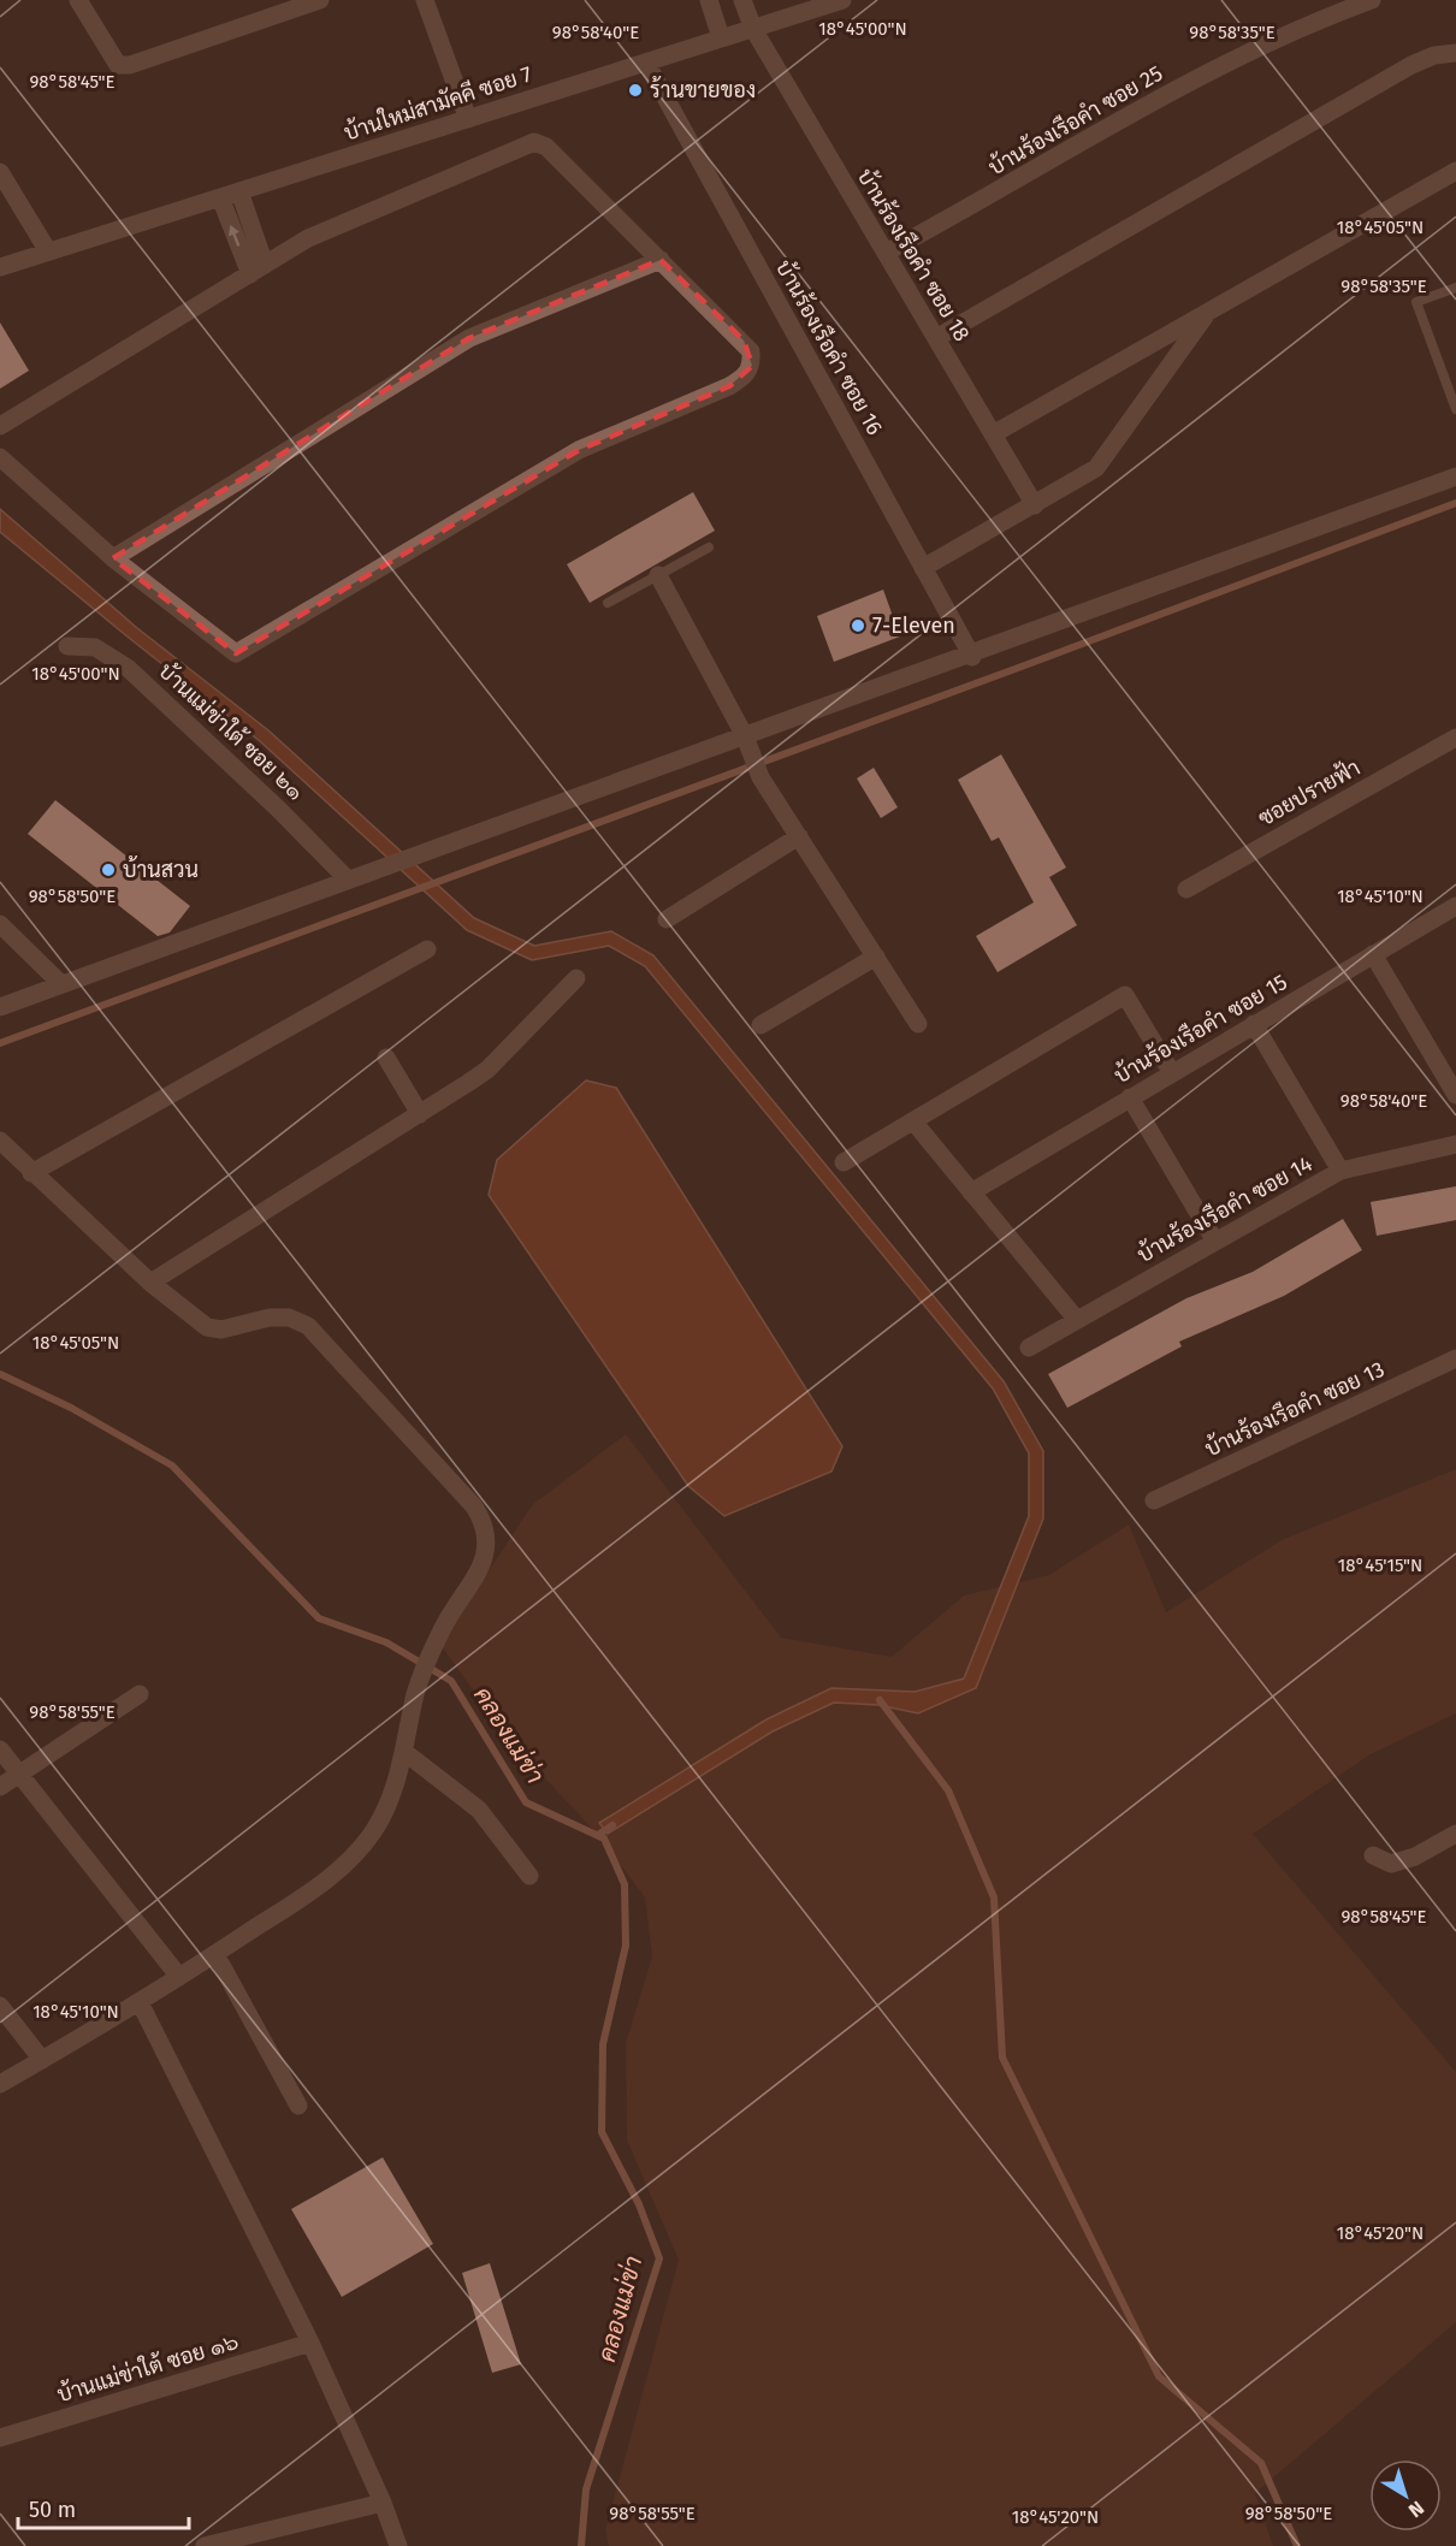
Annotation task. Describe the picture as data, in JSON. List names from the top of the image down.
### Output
{
  "streets": {
    "street": [
      "บ้านใหม่สามัคคี ซอย 7",
      "บ้านร้องเรือคำ ซอย 25",
      "บ้านร้องเรือคำ ซอย 18",
      "บ้านร้องเรือคำ ซอย 16",
      "บ้านแม่ข่าใต้ ซอย ๒๑",
      "ซอยปรายฟ้า",
      "บ้านร้องเรือคำ ซอย 15",
      "บ้านร้องเรือคำ ซอย 14",
      "บ้านร้องเรือคำ ซอย 13",
      "บ้านแม่ข่าใต้ ซอย ๑๖"
    ]
  },
  "crossings": [
    ["บ้านใหม่สามัคคี ซอย 7", "บ้านร้องเรือคำ ซอย 18"],
    ["บ้านใหม่สามัคคี ซอย 7", "บ้านร้องเรือคำ ซอย 16"],
    ["บ้านร้องเรือคำ ซอย 25", "บ้านร้องเรือคำ ซอย 18"]
  ],
  "water": ["คลองแม่ข่า"],
  "places": ["ร้านขายของ", "7-Eleven", "บ้านสวน"],
  "scale_bar": "50 m",
  "north": "bottom right",
  "coordinates": [
    "18°45'00\"N",
    "98°58'40\"E",
    "98°58'35\"E",
    "98°58'45\"E",
    "18°45'05\"N",
    "18°45'10\"N",
    "98°58'50\"E",
    "18°45'15\"N",
    "98°58'55\"E",
    "18°45'20\"N"
  ]
}
